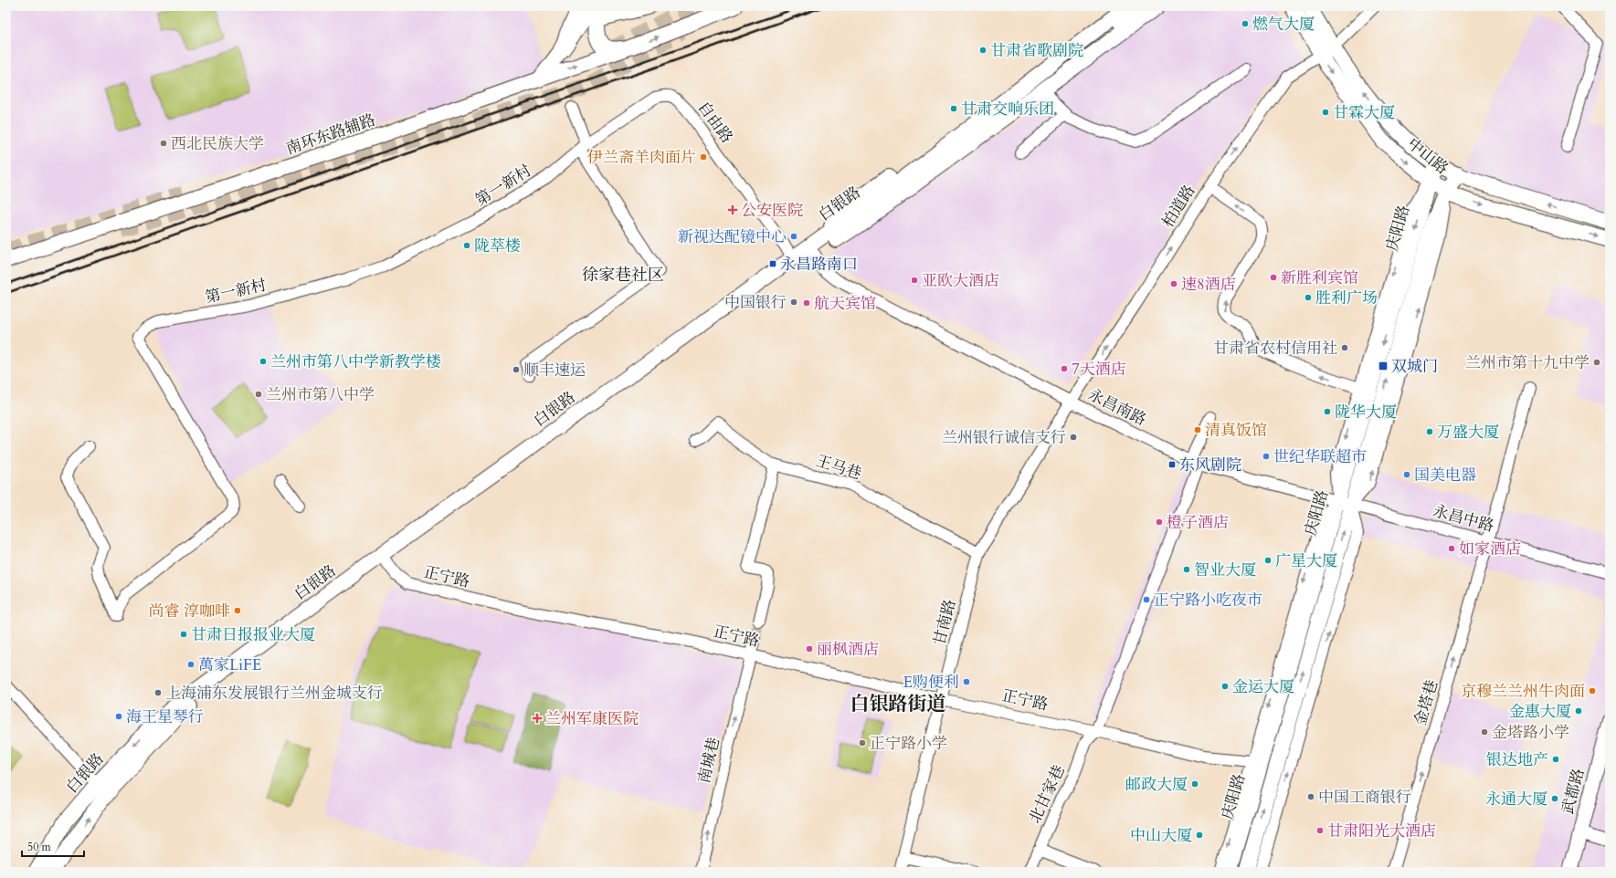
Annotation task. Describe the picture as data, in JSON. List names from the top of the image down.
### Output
{
  "streets": {
    "main road": [
      "南环东路辅路",
      "中山路",
      "白银路",
      "庆阳路",
      "武都路"
    ],
    "street": [
      "自由路",
      "第一新村",
      "柏道路",
      "永昌南路",
      "王马巷",
      "永昌中路",
      "正宁路",
      "甘南路",
      "金塔巷",
      "南城巷",
      "北甘家巷"
    ]
  },
  "crossings": [
    ["自由路", "第一新村"],
    ["自由路", "白银路"],
    ["中山路", "柏道路"],
    ["中山路", "庆阳路"],
    ["白银路", "永昌南路"],
    ["白银路", "正宁路"],
    ["柏道路", "永昌南路"],
    ["柏道路", "甘南路"],
    ["庆阳路", "永昌南路"],
    ["庆阳路", "永昌中路"],
    ["庆阳路", "正宁路"],
    ["永昌南路", "永昌中路"],
    ["永昌南路", "甘南路"],
    ["王马巷", "甘南路"],
    ["永昌中路", "金塔巷"],
    ["正宁路", "甘南路"],
    ["正宁路", "南城巷"],
    ["正宁路", "北甘家巷"]
  ],
  "one_way": ["柏道路", "金塔巷", "南城巷"],
  "districts": ["徐家巷社区", "白银路街道"],
  "places": {
    "other": [
      "燃气大厦",
      "甘肃省歌剧院",
      "甘肃交响乐团",
      "甘霖大厦",
      "西北民族大学",
      "伊兰斋羊肉面片",
      "新视达配镜中心",
      "陇萃楼",
      "新胜利宾馆",
      "亚欧大酒店",
      "速8酒店",
      "胜利广场",
      "中国银行",
      "航天宾馆",
      "甘肃省农村信用社",
      "兰州市第八中学新教学楼",
      "兰州市第十九中学",
      "7天酒店",
      "顺丰速运",
      "兰州市第八中学",
      "陇华大厦",
      "清真饭馆",
      "万盛大厦",
      "兰州银行诚信支行",
      "世纪华联超市",
      "国美电器",
      "橙子酒店",
      "如家酒店",
      "广星大厦",
      "智业大厦",
      "正宁路小吃夜市",
      "尚睿 淳咖啡",
      "甘肃日报报业大厦",
      "丽枫酒店",
      "萬家LiFE",
      "E购便利",
      "金运大厦",
      "京穆兰兰州牛肉面",
      "上海浦东发展银行兰州金城支行",
      "金惠大厦",
      "海王星琴行",
      "金塔路小学",
      "正宁路小学",
      "银达地产",
      "邮政大厦",
      "中国工商银行",
      "永通大厦",
      "甘肃阳光大酒店",
      "中山大厦"
    ],
    "health": ["公安医院", "兰州军康医院"],
    "transit": ["永昌路南口", "双城门", "东风剧院"]
  },
  "scale_bar": "50 m"
}
